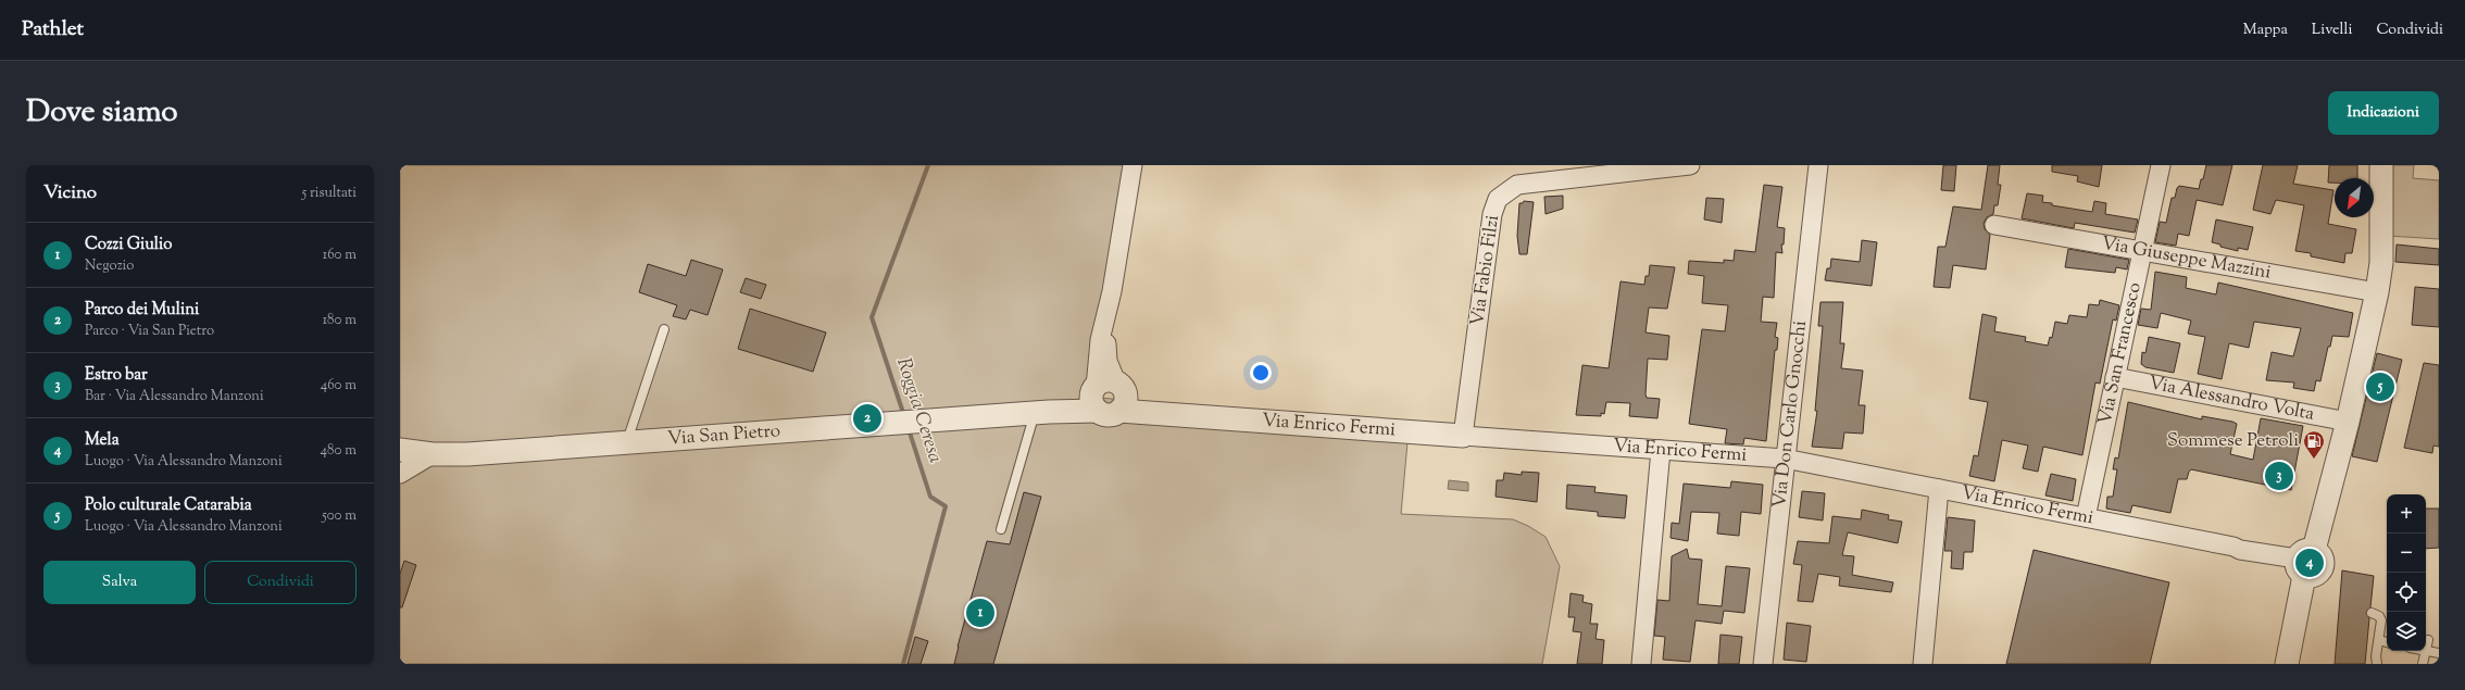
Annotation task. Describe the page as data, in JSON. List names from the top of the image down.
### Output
{
  "streets": {
    "street": [
      "Via Giuseppe Mazzini",
      "Via Fabio Filzi",
      "Via San Francesco",
      "Via Alessandro Volta",
      "Via Don Carlo Gnocchi",
      "Via Enrico Fermi",
      "Via San Pietro"
    ]
  },
  "crossings": [
    ["Via Giuseppe Mazzini", "Via San Francesco"],
    ["Via Fabio Filzi", "Via Enrico Fermi"],
    ["Via San Francesco", "Via Alessandro Volta"],
    ["Via San Francesco", "Via Enrico Fermi"],
    ["Via Don Carlo Gnocchi", "Via Enrico Fermi"],
    ["Via Enrico Fermi", "Via San Pietro"]
  ],
  "water": ["Roggia Ceresa"],
  "places": {
    "fuel station": ["Sommese Petroli"]
  },
  "north": "bottom left",
  "page": {
    "header": "Pathlet",
    "nav": ["Mappa", "Livelli", "Condividi"],
    "title": "Dove siamo",
    "buttons": [
      "Indicazioni",
      ["Salva", "Condividi"]
    ],
    "heading": ["Vicino", "5 risultati"],
    "list": [
      {
        "mark": "1",
        "name": "Cozzi Giulio",
        "note": "Negozio",
        "value": "160 m"
      },
      {
        "mark": "2",
        "name": "Parco dei Mulini",
        "note": "Parco · Via San Pietro",
        "value": "180 m"
      },
      {
        "mark": "3",
        "name": "Estro bar",
        "note": "Bar · Via Alessandro Manzoni",
        "value": "460 m"
      },
      {
        "mark": "4",
        "name": "Mela",
        "note": "Luogo · Via Alessandro Manzoni",
        "value": "480 m"
      },
      {
        "mark": "5",
        "name": "Polo culturale Catarabia",
        "note": "Luogo · Via Alessandro Manzoni",
        "value": "500 m"
      }
    ],
    "pins": [
      "5",
      "2",
      "3",
      "4",
      "1"
    ],
    "map_buttons": ["+", "−"]
  }
}
